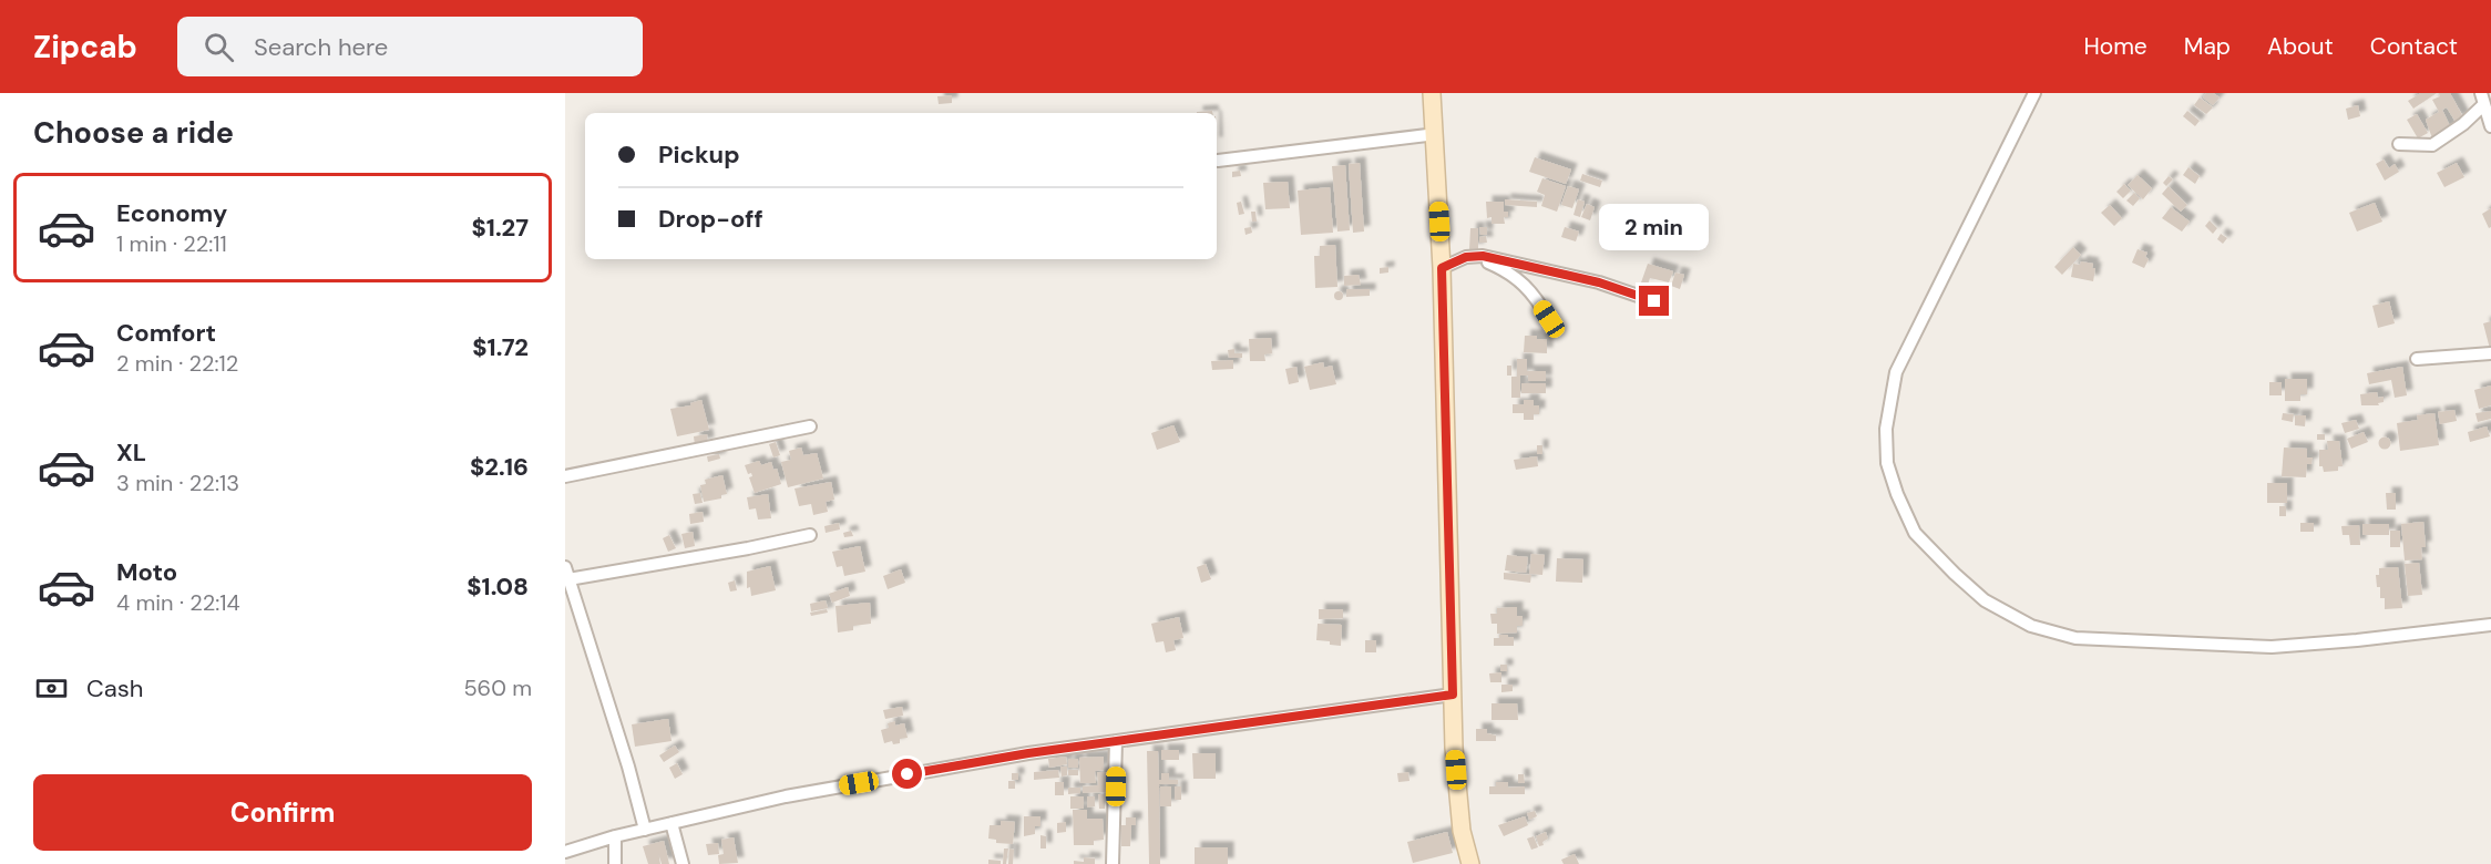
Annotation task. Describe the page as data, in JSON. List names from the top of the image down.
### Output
{
  "page": {
    "header": "Zipcab",
    "search": "Search here",
    "nav": [
      "Home",
      "Map",
      "About",
      "Contact"
    ],
    "heading": "Choose a ride",
    "banner": ["Pickup", "Drop-off"],
    "list": [
      {
        "name": "Economy",
        "note": "1 min · 22:11",
        "value": "$1.27"
      },
      {
        "name": "Comfort",
        "note": "2 min · 22:12",
        "value": "$1.72"
      },
      {
        "name": "XL",
        "note": "3 min · 22:13",
        "value": "$2.16"
      },
      {
        "name": "Moto",
        "note": "4 min · 22:14",
        "value": "$1.08"
      }
    ],
    "bubble": "2 min",
    "pay": ["Cash", "560 m"],
    "buttons": "Confirm"
  }
}
